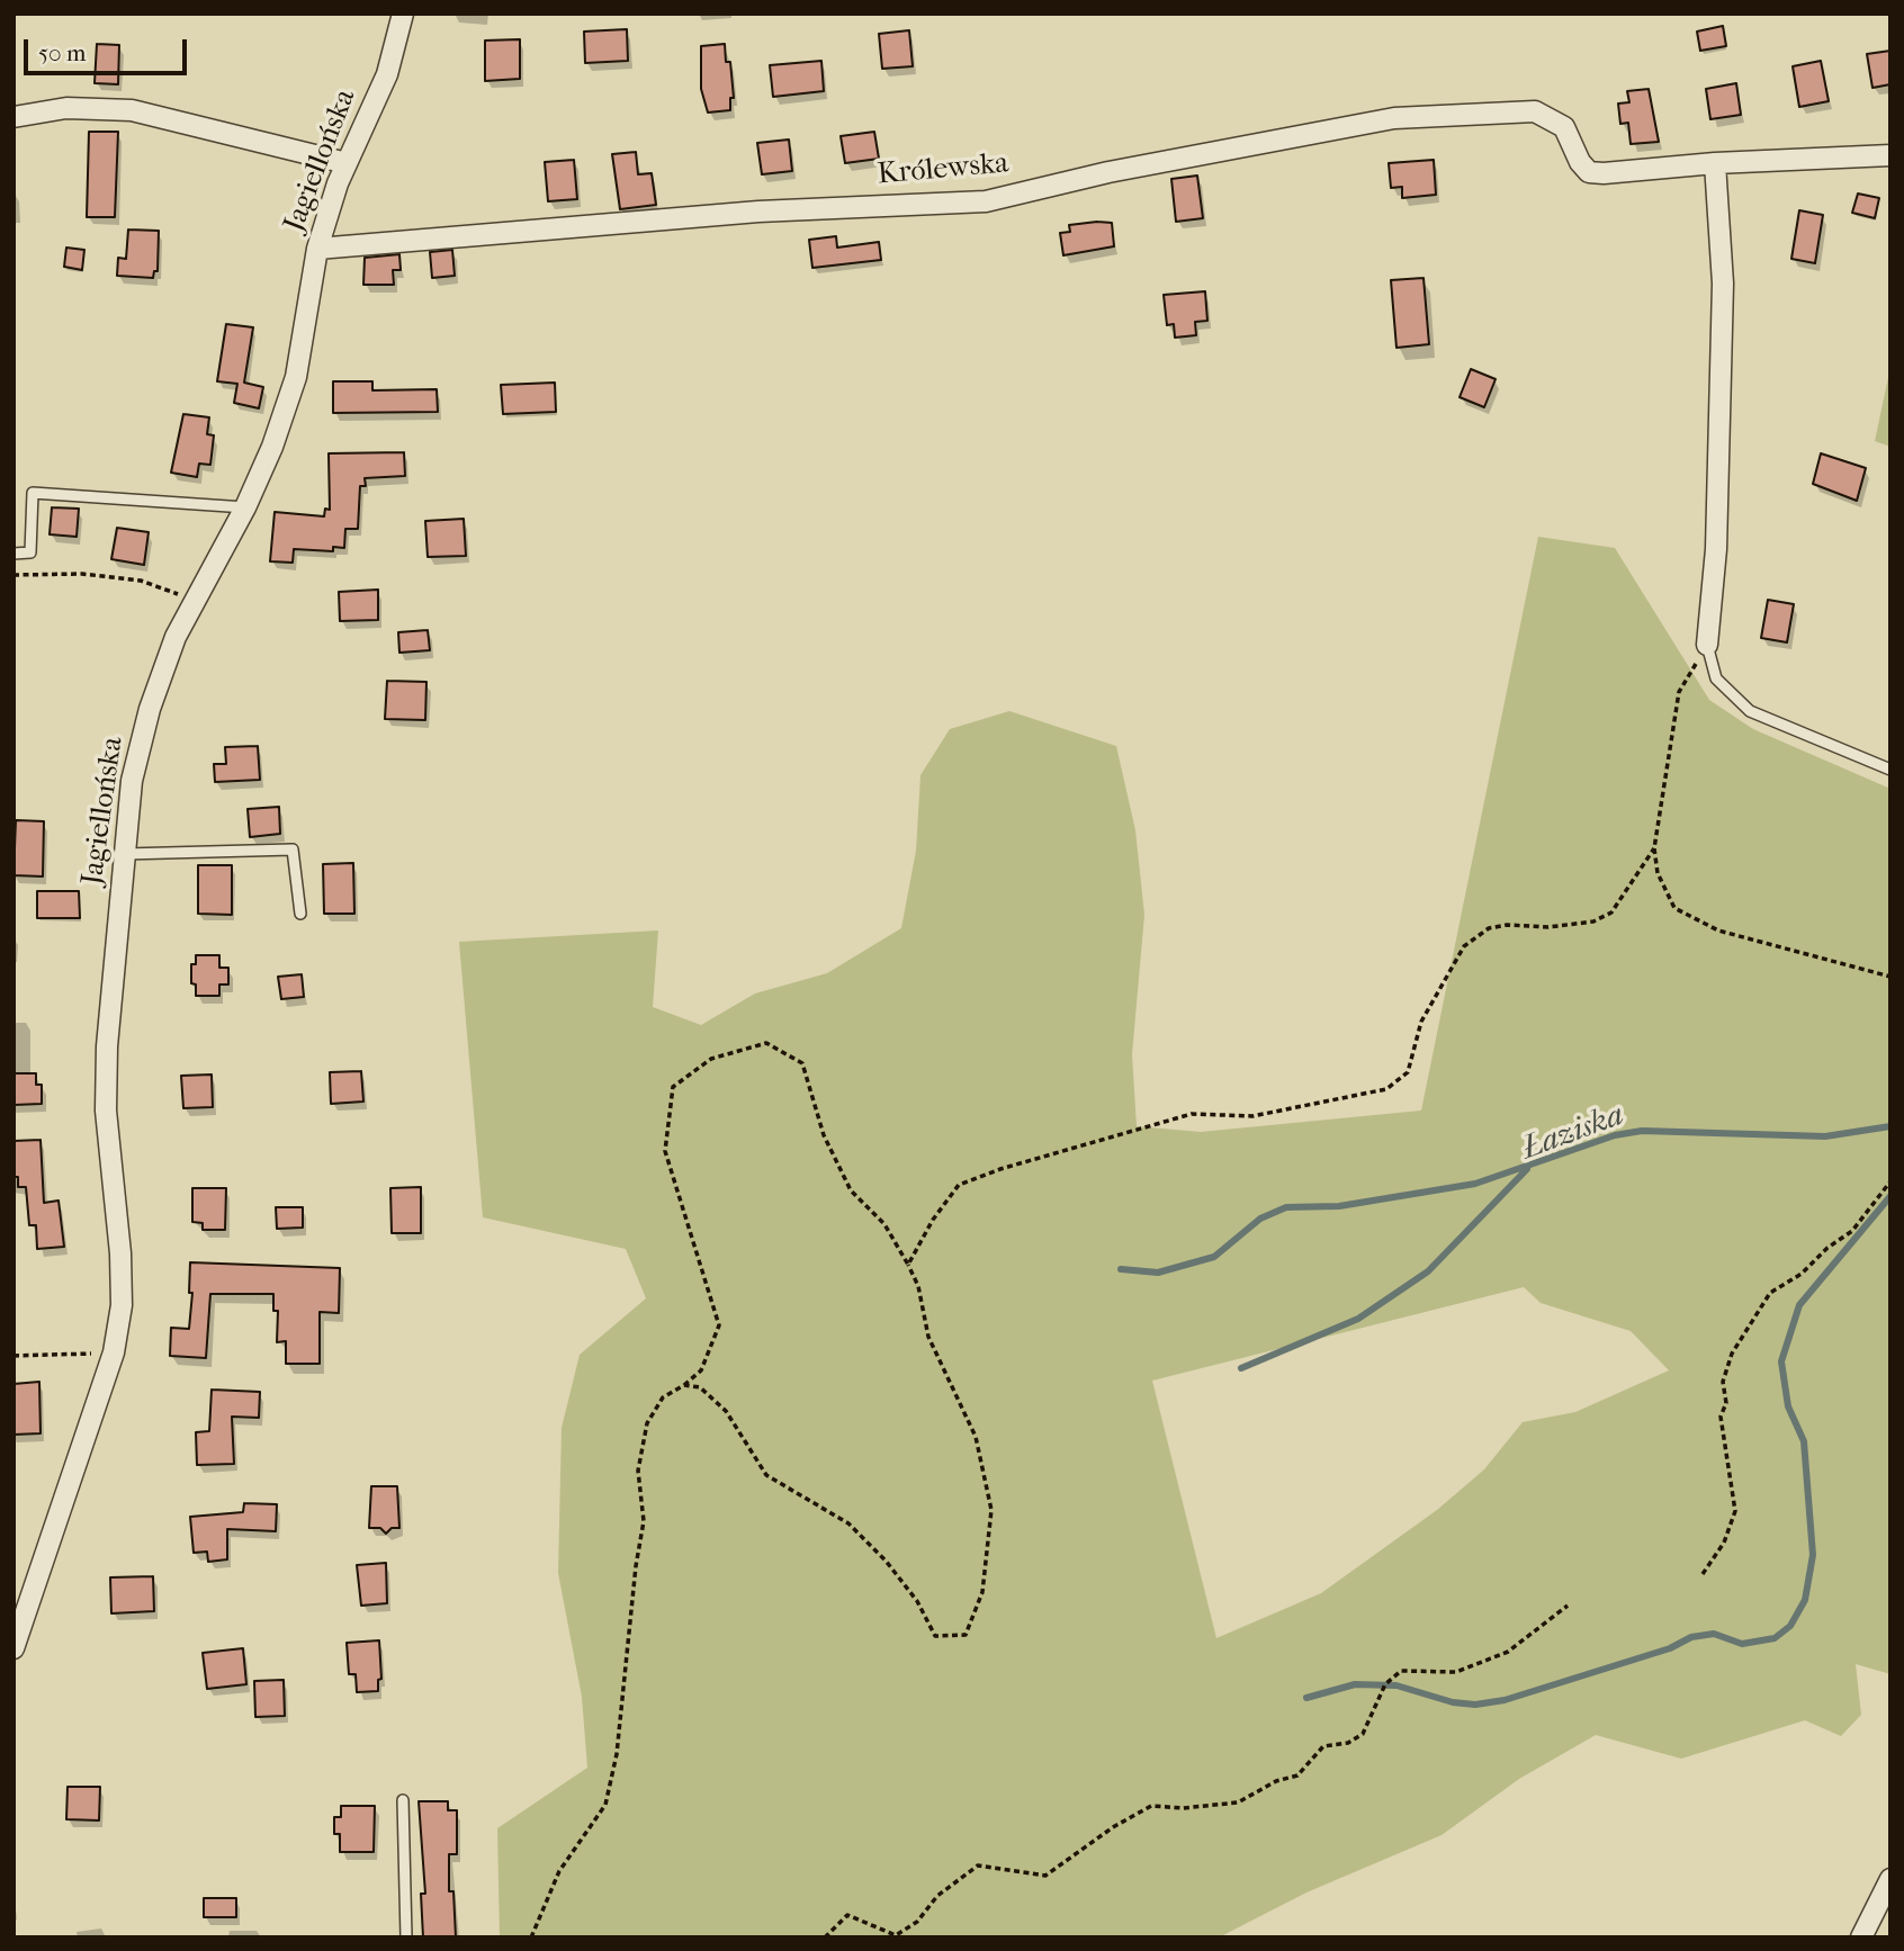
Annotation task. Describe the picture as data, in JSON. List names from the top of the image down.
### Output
{
  "streets": {
    "street": ["Jagiellońska", "Królewska"]
  },
  "crossings": [
    ["Jagiellońska", "Królewska"]
  ],
  "water": ["Łaziska"],
  "scale_bar": "50 m"
}
